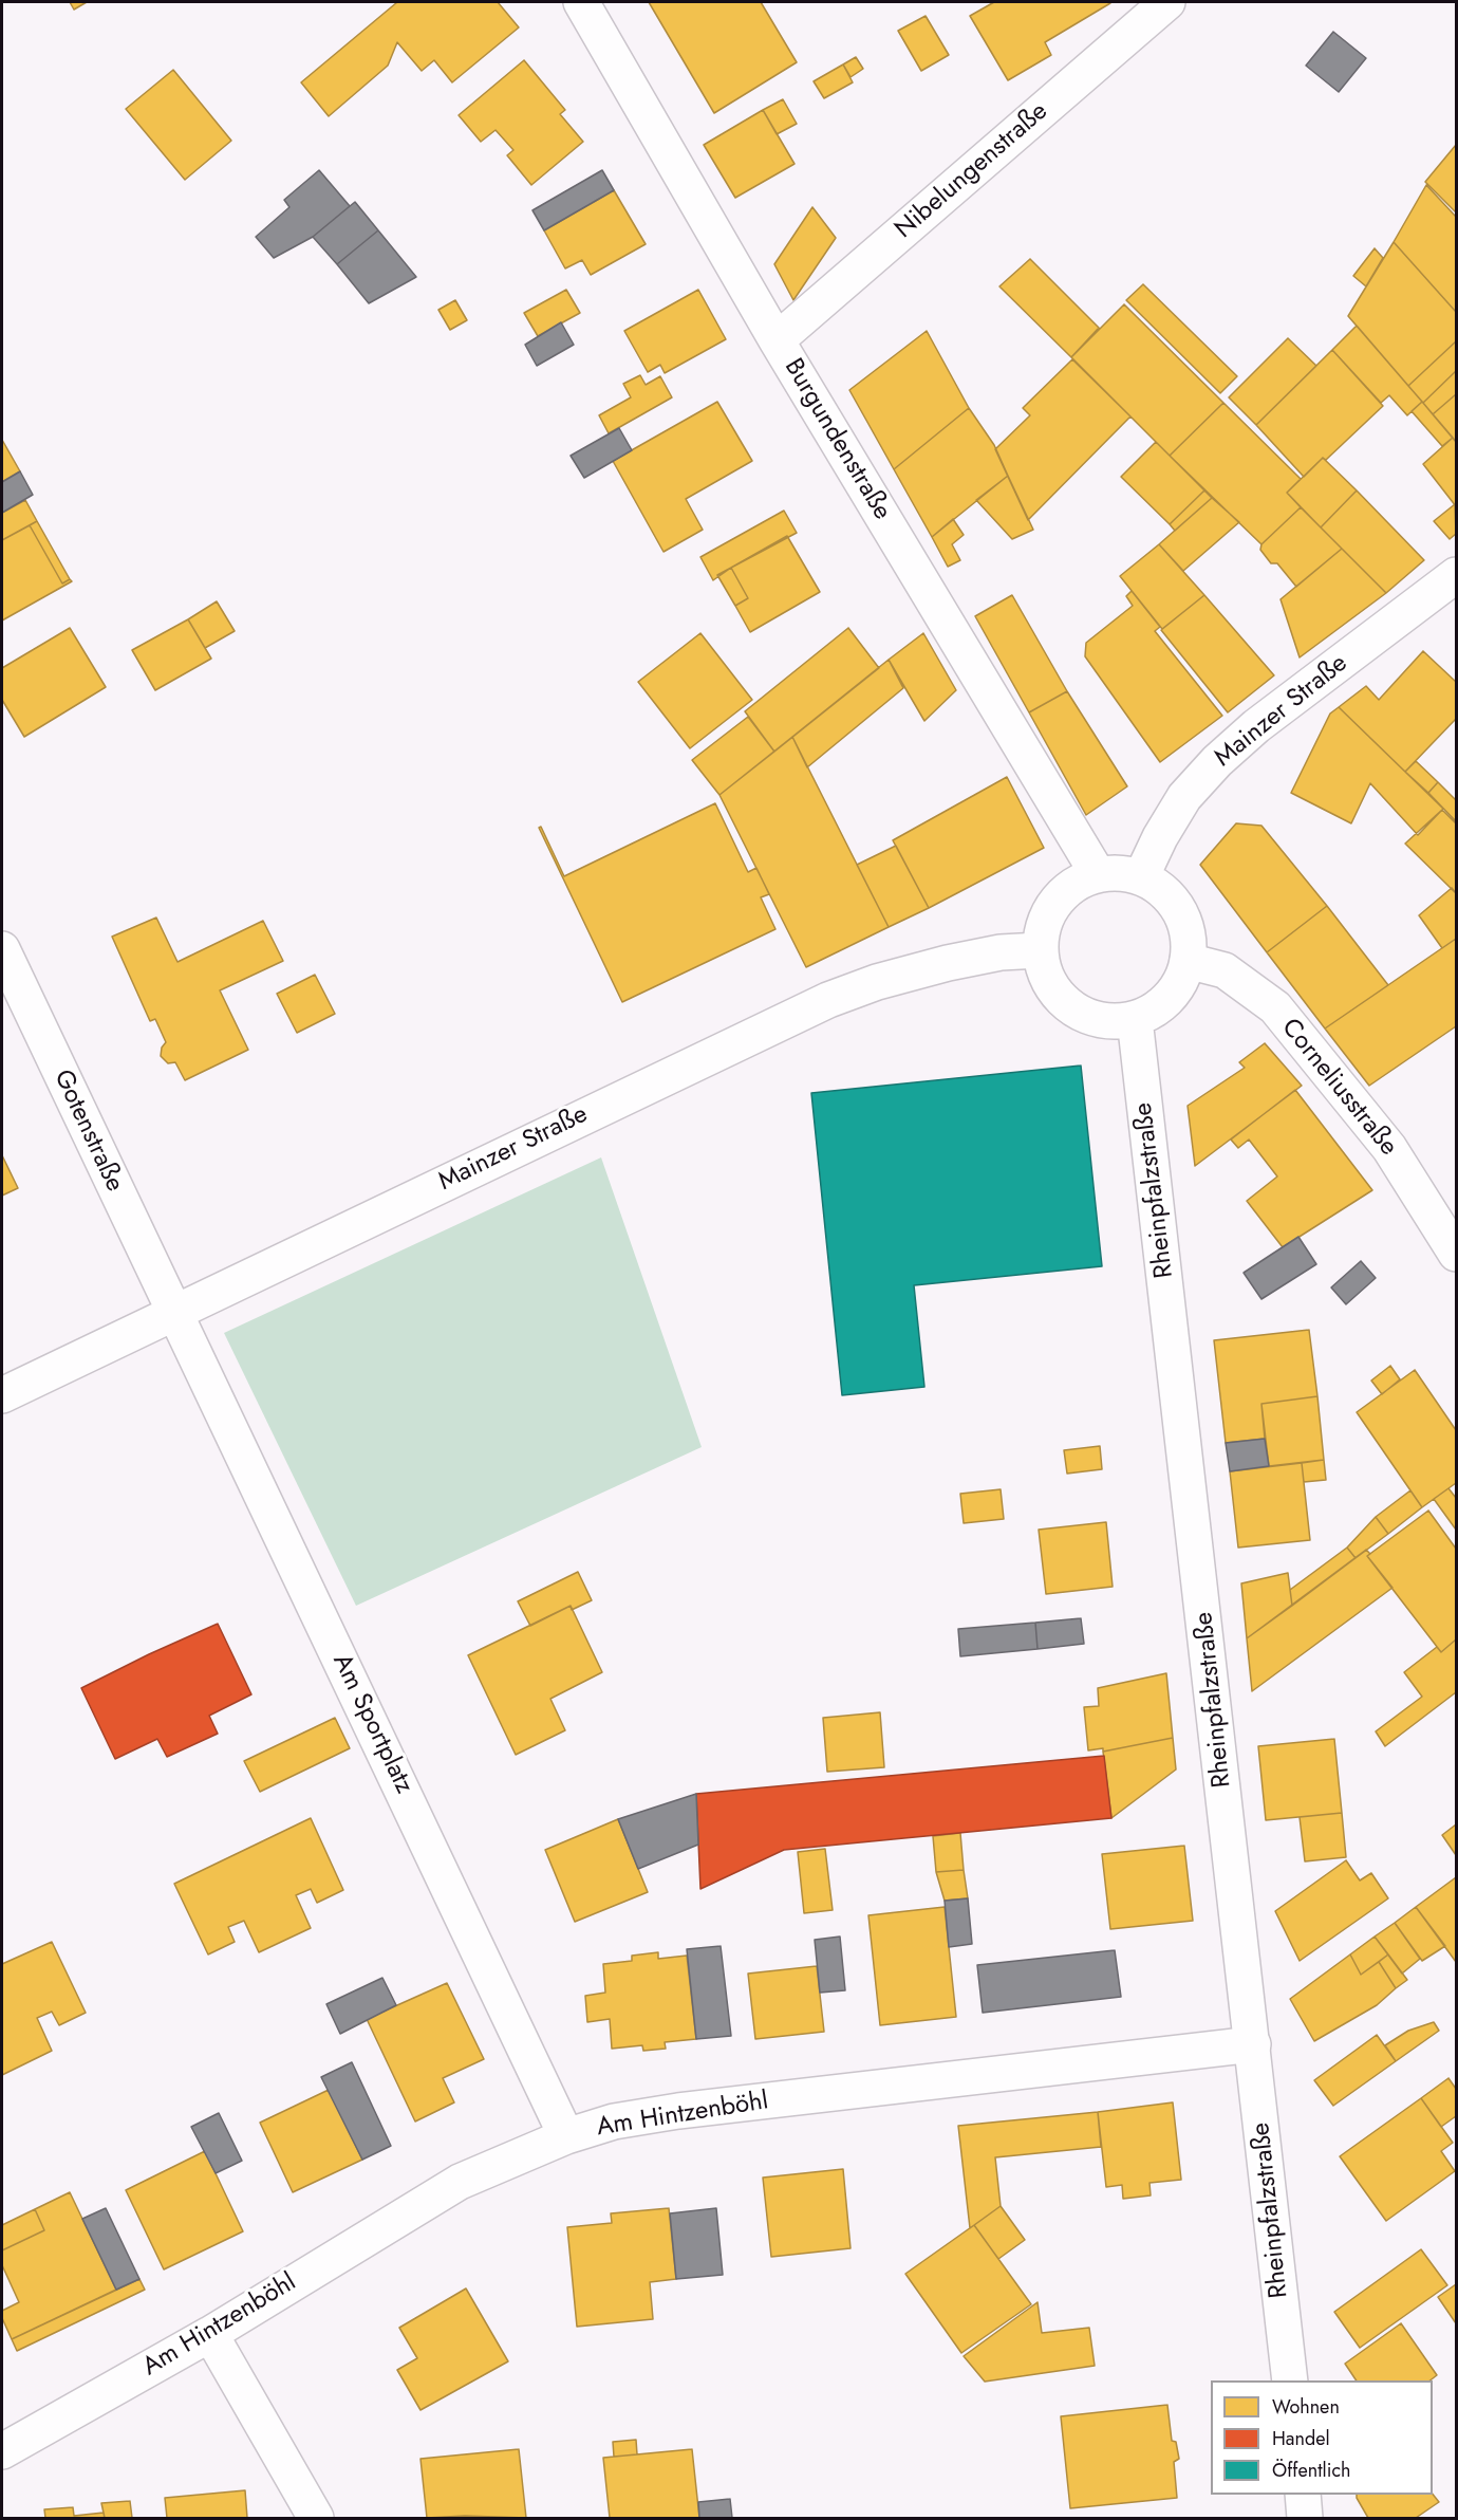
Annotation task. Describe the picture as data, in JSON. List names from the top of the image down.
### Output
{
  "streets": {
    "street": [
      "Nibelungenstraße",
      "Burgundenstraße",
      "Mainzer Straße",
      "Corneliusstraße",
      "Gotenstraße",
      "Rheinpfalzstraße",
      "Am Sportplatz",
      "Am Hintzenböhl"
    ]
  },
  "crossings": [
    ["Nibelungenstraße", "Burgundenstraße"],
    ["Burgundenstraße", "Mainzer Straße"],
    ["Burgundenstraße", "Corneliusstraße"],
    ["Burgundenstraße", "Rheinpfalzstraße"],
    ["Mainzer Straße", "Corneliusstraße"],
    ["Mainzer Straße", "Gotenstraße"],
    ["Mainzer Straße", "Rheinpfalzstraße"],
    ["Mainzer Straße", "Am Sportplatz"],
    ["Corneliusstraße", "Rheinpfalzstraße"],
    ["Gotenstraße", "Am Sportplatz"],
    ["Rheinpfalzstraße", "Am Hintzenböhl"],
    ["Am Sportplatz", "Am Hintzenböhl"]
  ],
  "legend": ["Wohnen", "Handel", "Öffentlich"]
}
